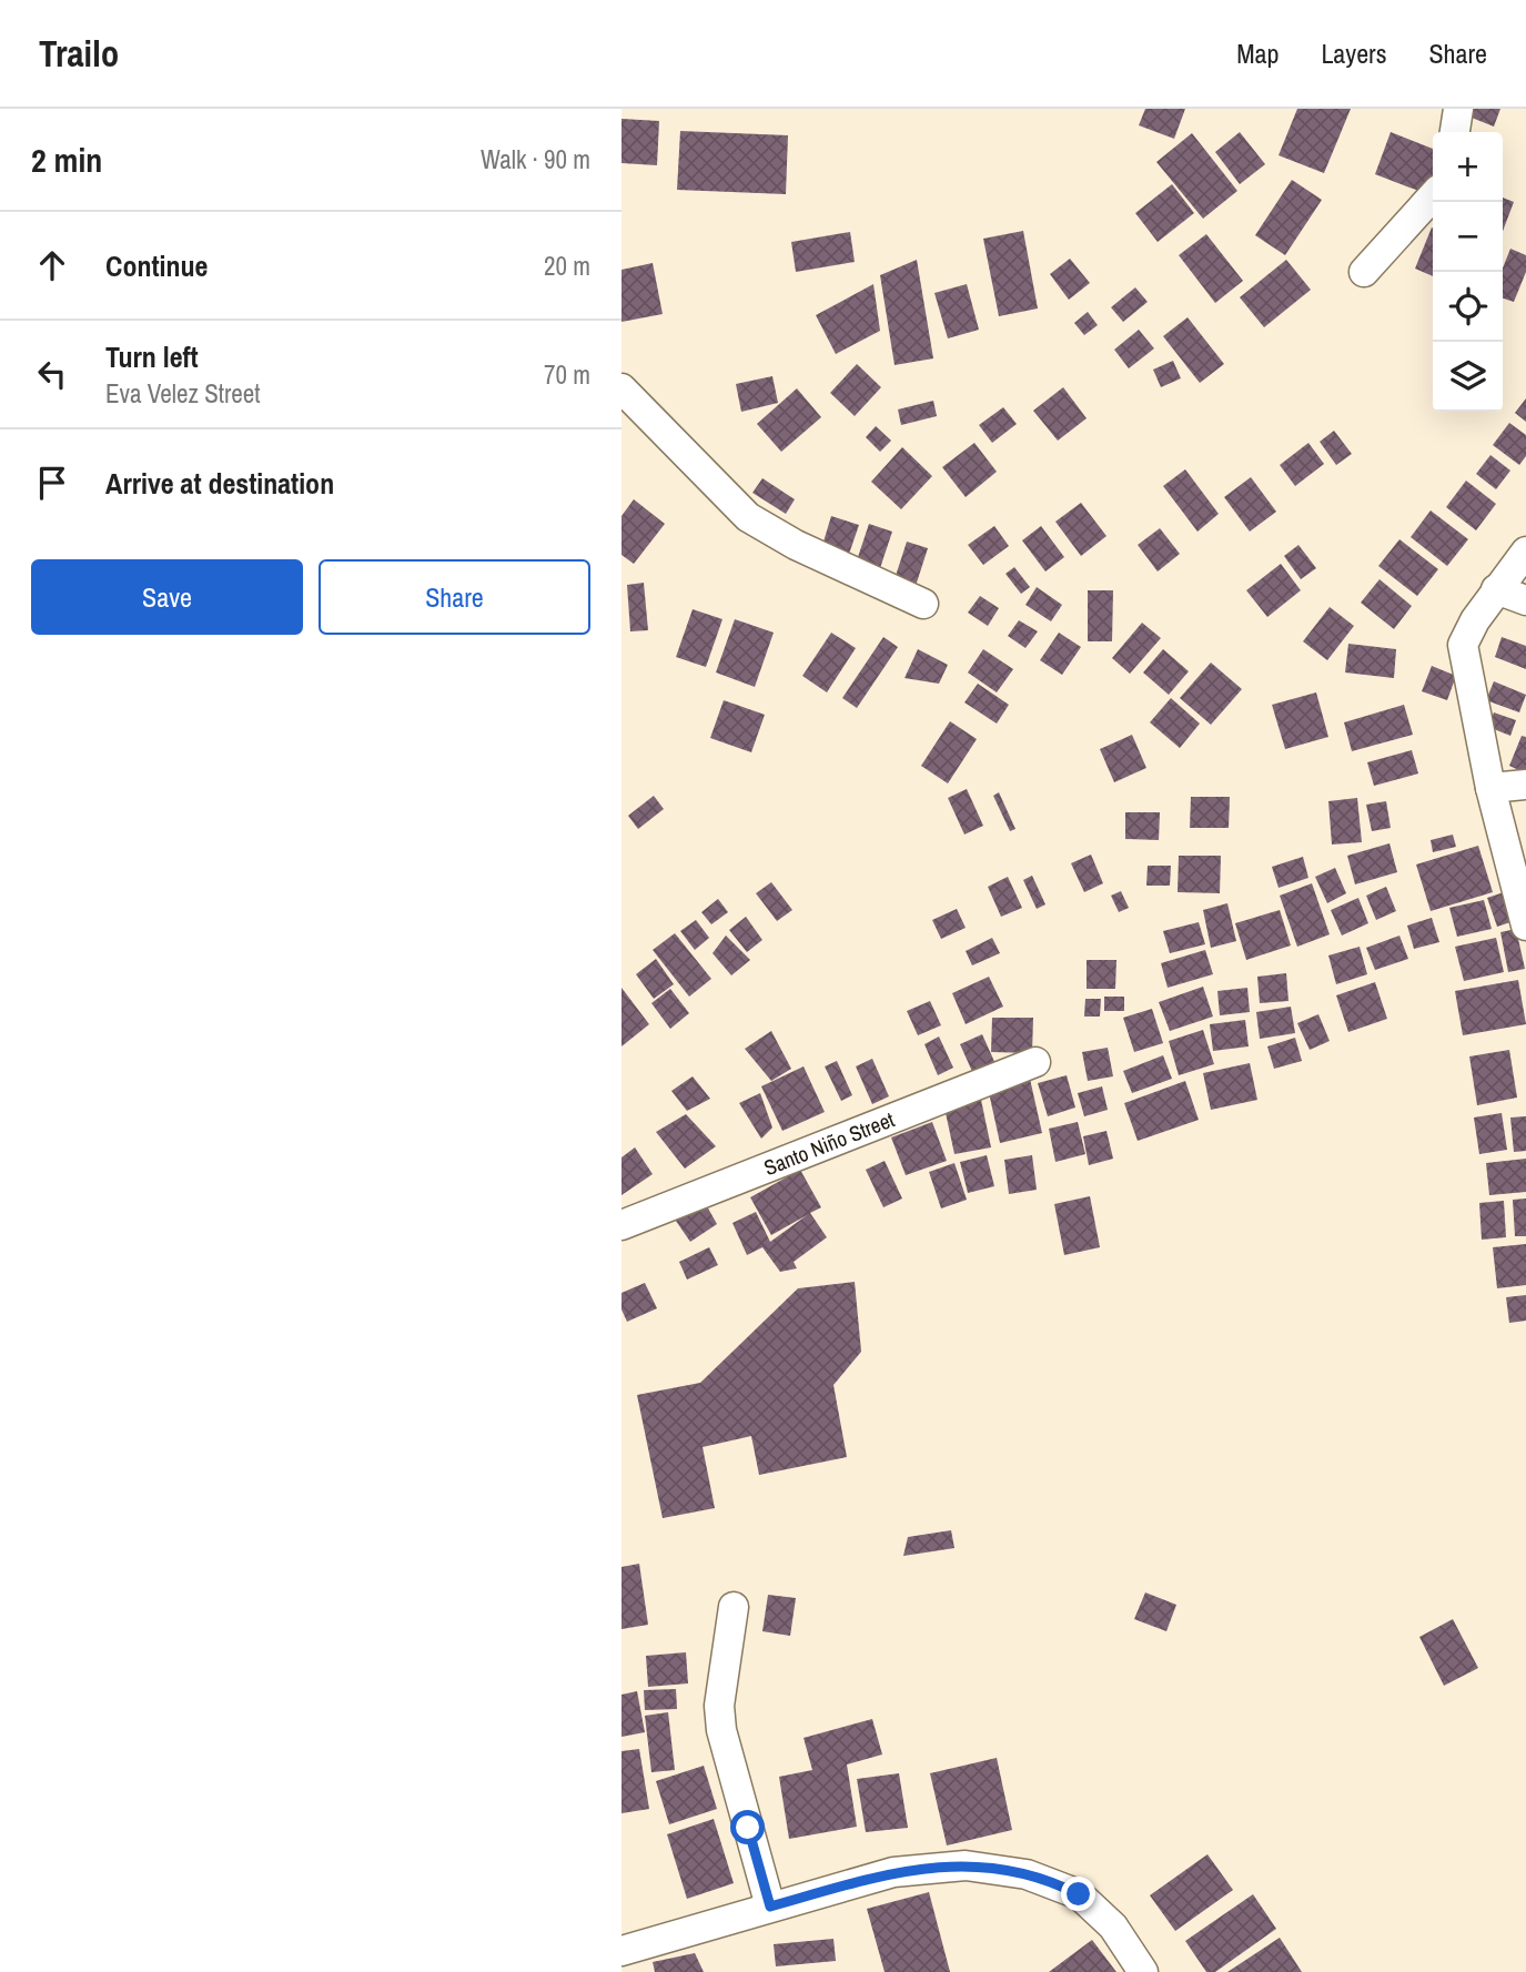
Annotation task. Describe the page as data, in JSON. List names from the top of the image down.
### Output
{
  "streets": {
    "street": ["Santo Niño Street"]
  },
  "page": {
    "header": "Trailo",
    "nav": ["Map", "Layers", "Share"],
    "heading": ["2 min", "Walk · 90 m"],
    "map_buttons": ["+", "−"],
    "list": [
      ["Continue", "20 m"],
      ["Turn left", "Eva Velez Street", "70 m"],
      "Arrive at destination"
    ],
    "buttons": ["Save", "Share"]
  }
}
